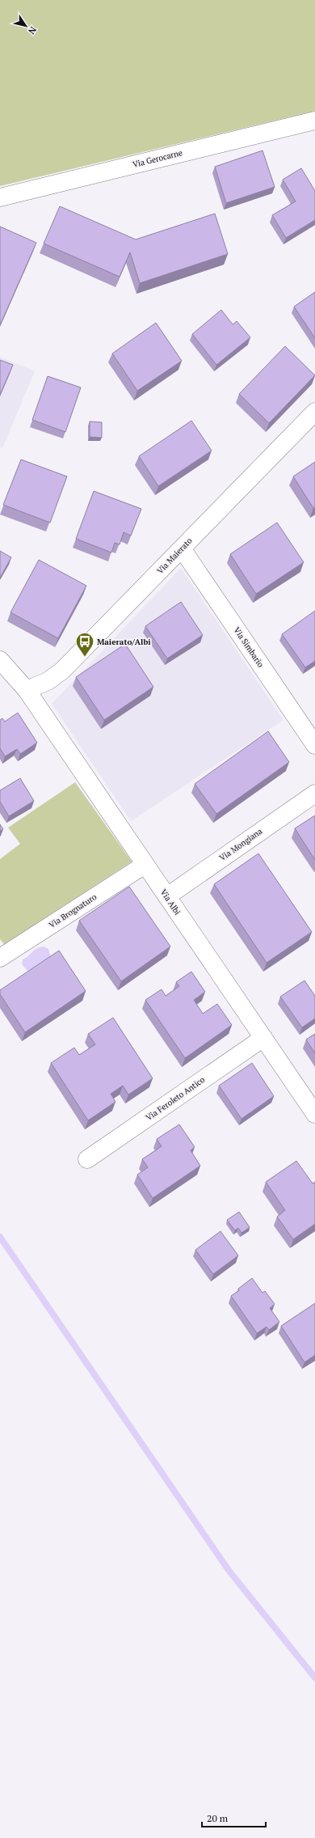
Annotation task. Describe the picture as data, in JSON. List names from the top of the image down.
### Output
{
  "streets": {
    "street": [
      "Via Gerocarne",
      "Via Maierato",
      "Via Simbario",
      "Via Mongiana",
      "Via Albi",
      "Via Brognaturo",
      "Via Feroleto Antico"
    ]
  },
  "crossings": [
    ["Via Maierato", "Via Simbario"],
    ["Via Maierato", "Via Albi"],
    ["Via Mongiana", "Via Albi"],
    ["Via Albi", "Via Brognaturo"],
    ["Via Albi", "Via Feroleto Antico"]
  ],
  "places": {
    "bus stop": ["Maierato/Albi"]
  },
  "scale_bar": "20 m",
  "north": "bottom right"
}
